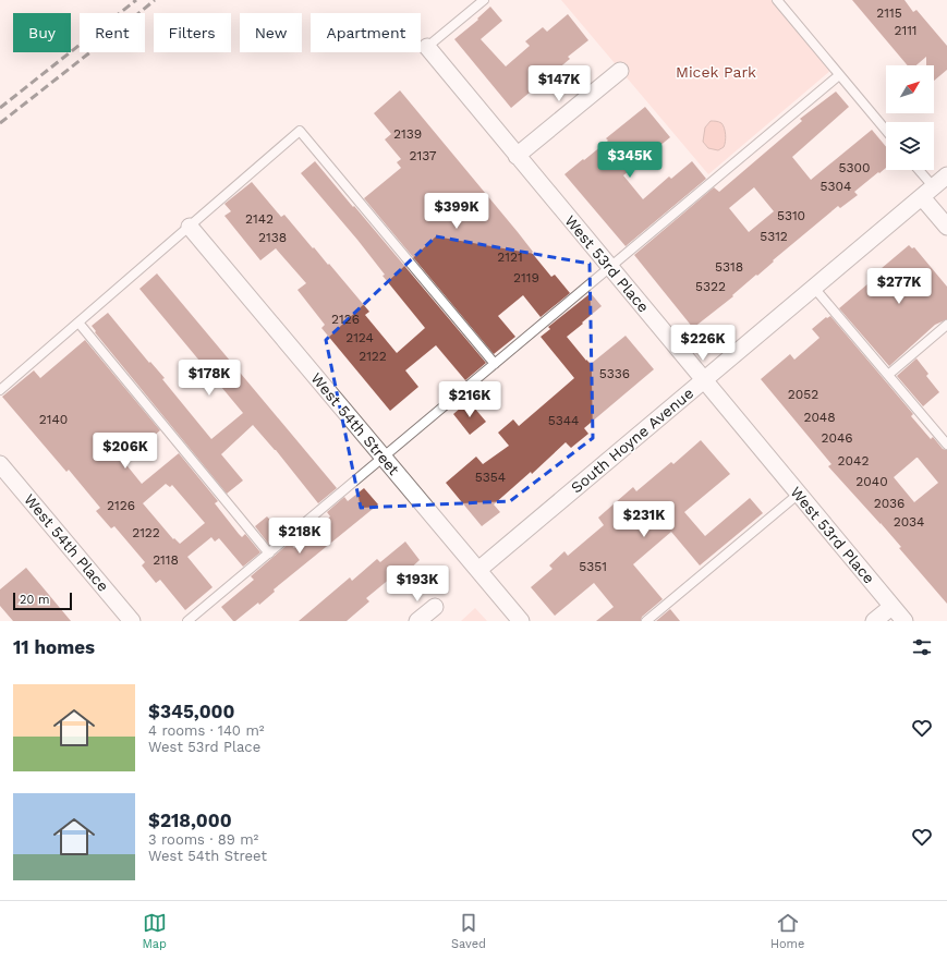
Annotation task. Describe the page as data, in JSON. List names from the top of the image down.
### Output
{
  "streets": {
    "street": [
      "West 53rd Place",
      "West 54th Street",
      "South Hoyne Avenue",
      "West 54th Place"
    ]
  },
  "crossings": [
    ["West 53rd Place", "South Hoyne Avenue"],
    ["West 54th Street", "South Hoyne Avenue"]
  ],
  "parks": ["Micek Park"],
  "house_numbers": [
    "2115",
    "2111",
    "2139",
    "2137",
    "5300",
    "5304",
    "5310",
    "2142",
    "5312",
    "2138",
    "2121",
    "5318",
    "2119",
    "5322",
    "2126",
    "2124",
    "2122",
    "5336",
    "2052",
    "2048",
    "2140",
    "5344",
    "2046",
    "2042",
    "5354",
    "2040",
    "2036",
    "2126",
    "2034",
    "2122",
    "2118",
    "5351"
  ],
  "scale_bar": "20 m",
  "north": "top right",
  "page": {
    "chip": [
      "Buy",
      "Rent",
      "Filters",
      "New",
      "Apartment"
    ],
    "price": [
      "$147K",
      "$345K",
      "$399K",
      "$277K",
      "$226K",
      "$178K",
      "$216K",
      "$206K",
      "$231K",
      "$218K",
      "$193K"
    ],
    "scale": "20 m",
    "heading": "11 homes",
    "list": [
      {
        "name": "$345,000",
        "note": "4 rooms · 140 m² · West 53rd Place"
      },
      {
        "name": "$218,000",
        "note": "3 rooms · 89 m² · West 54th Street"
      }
    ],
    "tabs": ["Map", "Saved", "Home"]
  }
}
